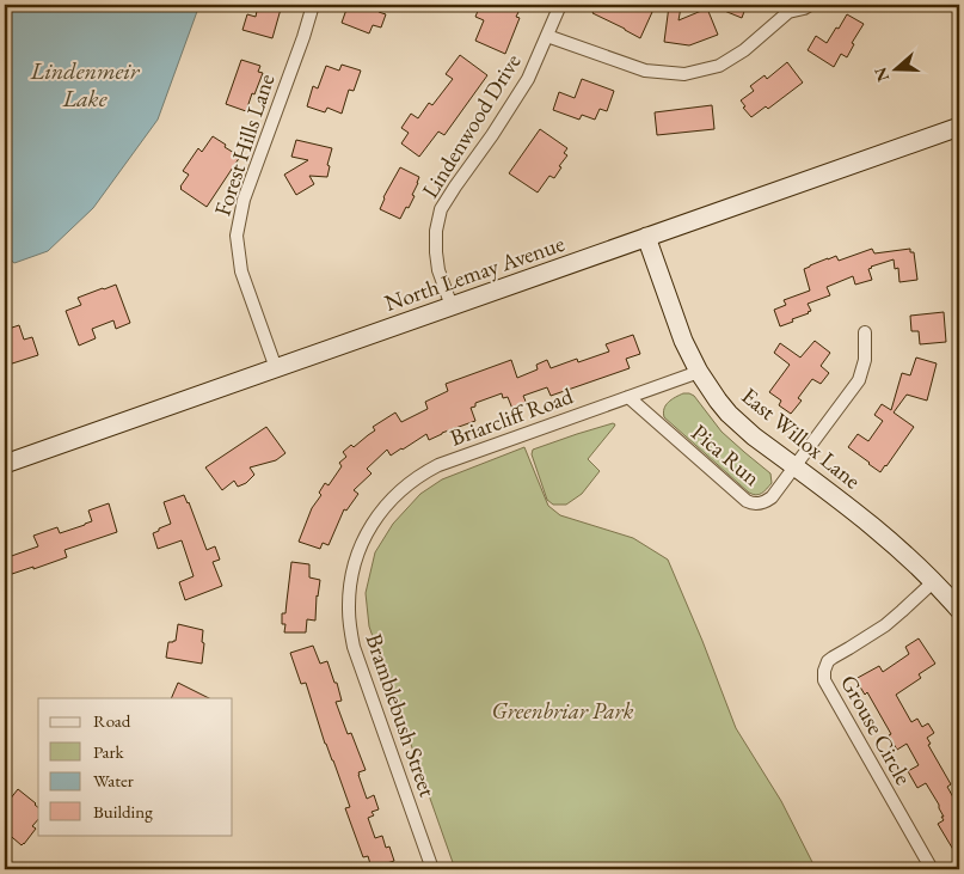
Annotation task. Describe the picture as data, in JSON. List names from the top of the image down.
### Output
{
  "streets": {
    "main road": ["North Lemay Avenue", "East Willox Lane"],
    "street": [
      "Lindenwood Drive",
      "Forest Hills Lane",
      "Briarcliff Road",
      "Pica Run",
      "Bramblebush Street",
      "Grouse Circle"
    ]
  },
  "crossings": [
    ["Lindenwood Drive", "North Lemay Avenue"],
    ["Forest Hills Lane", "North Lemay Avenue"],
    ["North Lemay Avenue", "East Willox Lane"],
    ["Briarcliff Road", "East Willox Lane"],
    ["Briarcliff Road", "Pica Run"],
    ["Briarcliff Road", "Bramblebush Street"],
    ["East Willox Lane", "Pica Run"],
    ["East Willox Lane", "Grouse Circle"]
  ],
  "water": ["Lindenmeir Lake"],
  "parks": ["Greenbriar Park"],
  "legend": [
    "Road",
    "Park",
    "Water",
    "Building"
  ],
  "north": "left"
}
